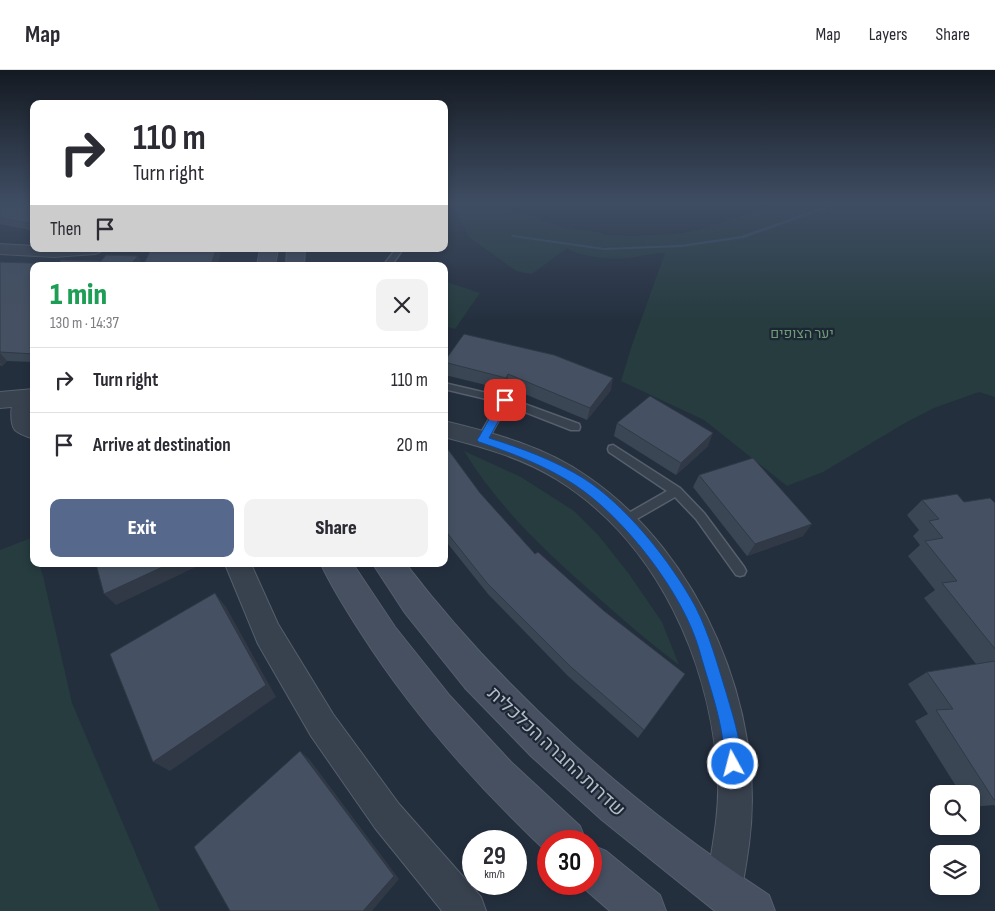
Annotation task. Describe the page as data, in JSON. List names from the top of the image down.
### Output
{
  "streets": {
    "main road": ["שדרות החברה הכלכלית"]
  },
  "parks": ["יער הצופים"],
  "page": {
    "header": "Map",
    "nav": ["Map", "Layers", "Share"],
    "turn": ["110 m", "Turn right"],
    "then": "Then",
    "heading": ["1 min", "130 m · 14:37"],
    "list": [
      {
        "name": "Turn right",
        "value": "110 m"
      },
      {
        "name": "Arrive at destination",
        "value": "20 m"
      }
    ],
    "buttons": ["Exit", "Share"],
    "speed": "29 km/h",
    "limit": "30"
  }
}
